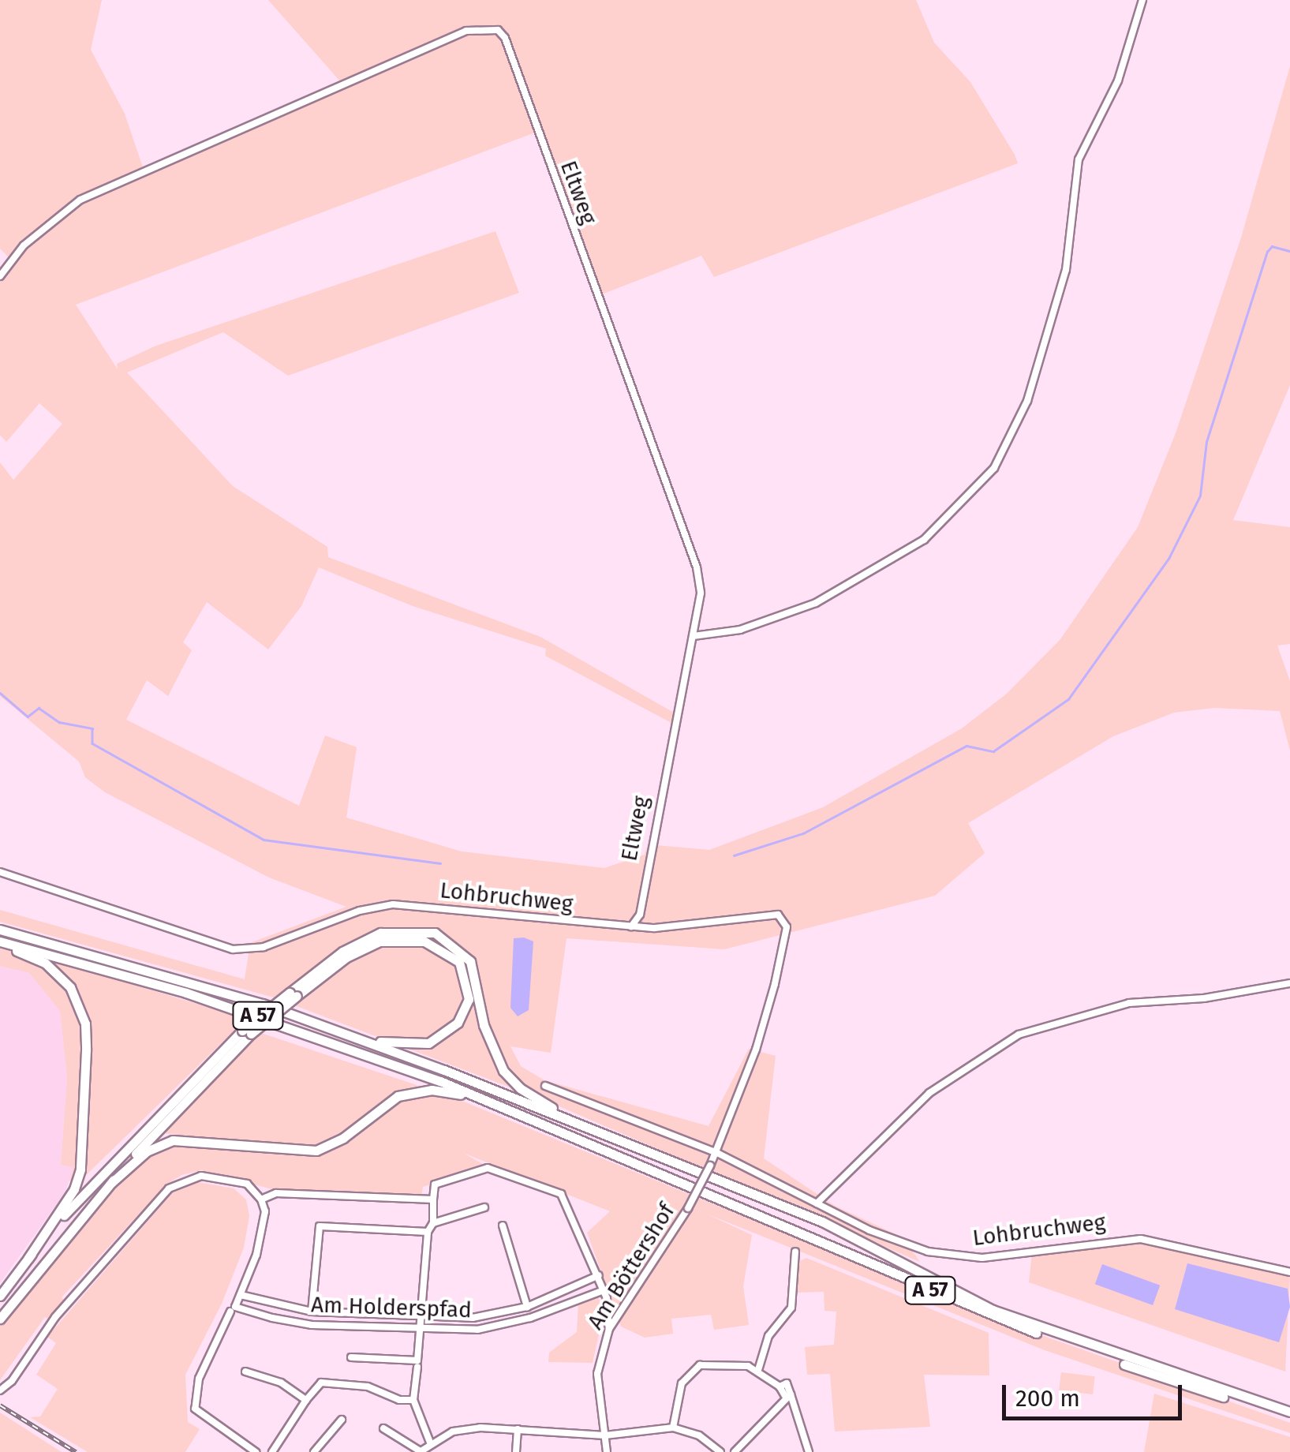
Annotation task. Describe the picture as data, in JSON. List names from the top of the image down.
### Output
{
  "streets": {
    "highway": ["A 57"],
    "street": [
      "Eltweg",
      "Lohbruchweg",
      "Am Böttershof",
      "Am Holderspfad"
    ]
  },
  "crossings": [
    ["Eltweg", "Lohbruchweg"],
    ["Lohbruchweg", "Am Böttershof"]
  ],
  "scale_bar": "200 m"
}
